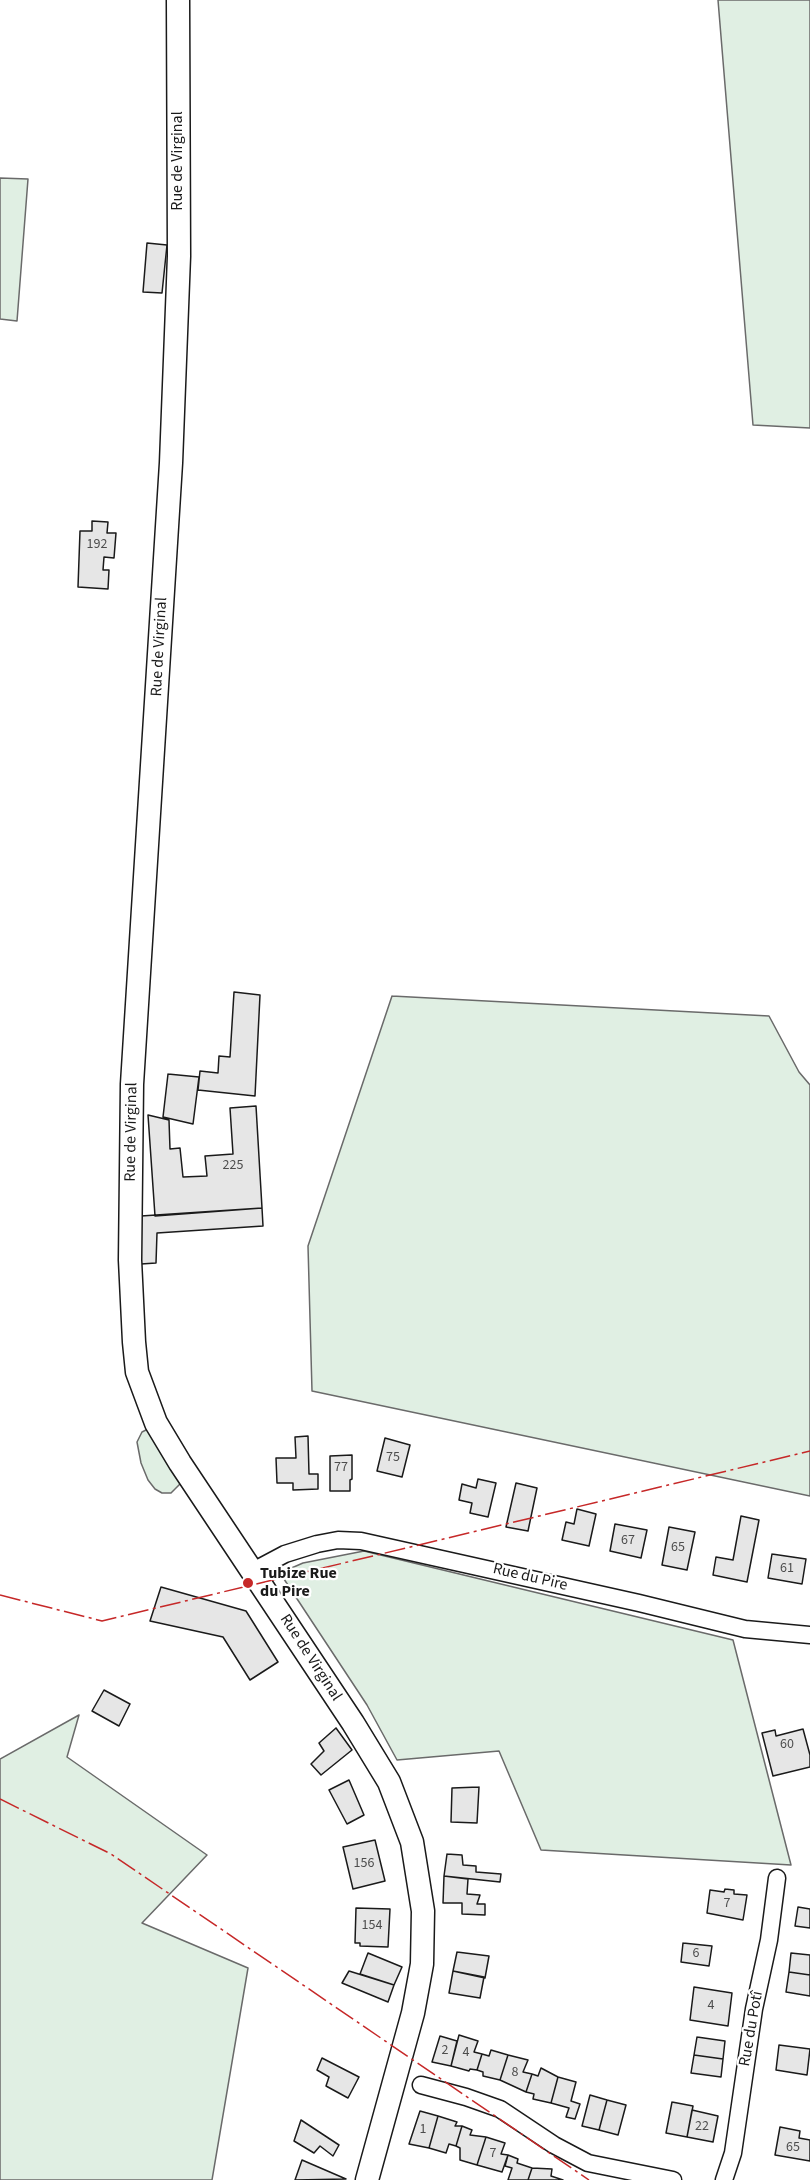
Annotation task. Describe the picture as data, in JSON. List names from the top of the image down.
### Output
{
  "streets": {
    "street": ["Rue de Virginal", "Rue du Pire", "Rue du Potî"]
  },
  "crossings": [
    ["Rue de Virginal", "Rue du Pire"]
  ],
  "places": ["Tubize Rue du Pire"],
  "house_numbers": [
    "192",
    "225",
    "75",
    "77",
    "67",
    "65",
    "61",
    "60",
    "156",
    "7",
    "154",
    "6",
    "4",
    "2",
    "4",
    "8",
    "22",
    "1",
    "65",
    "7"
  ]
}
